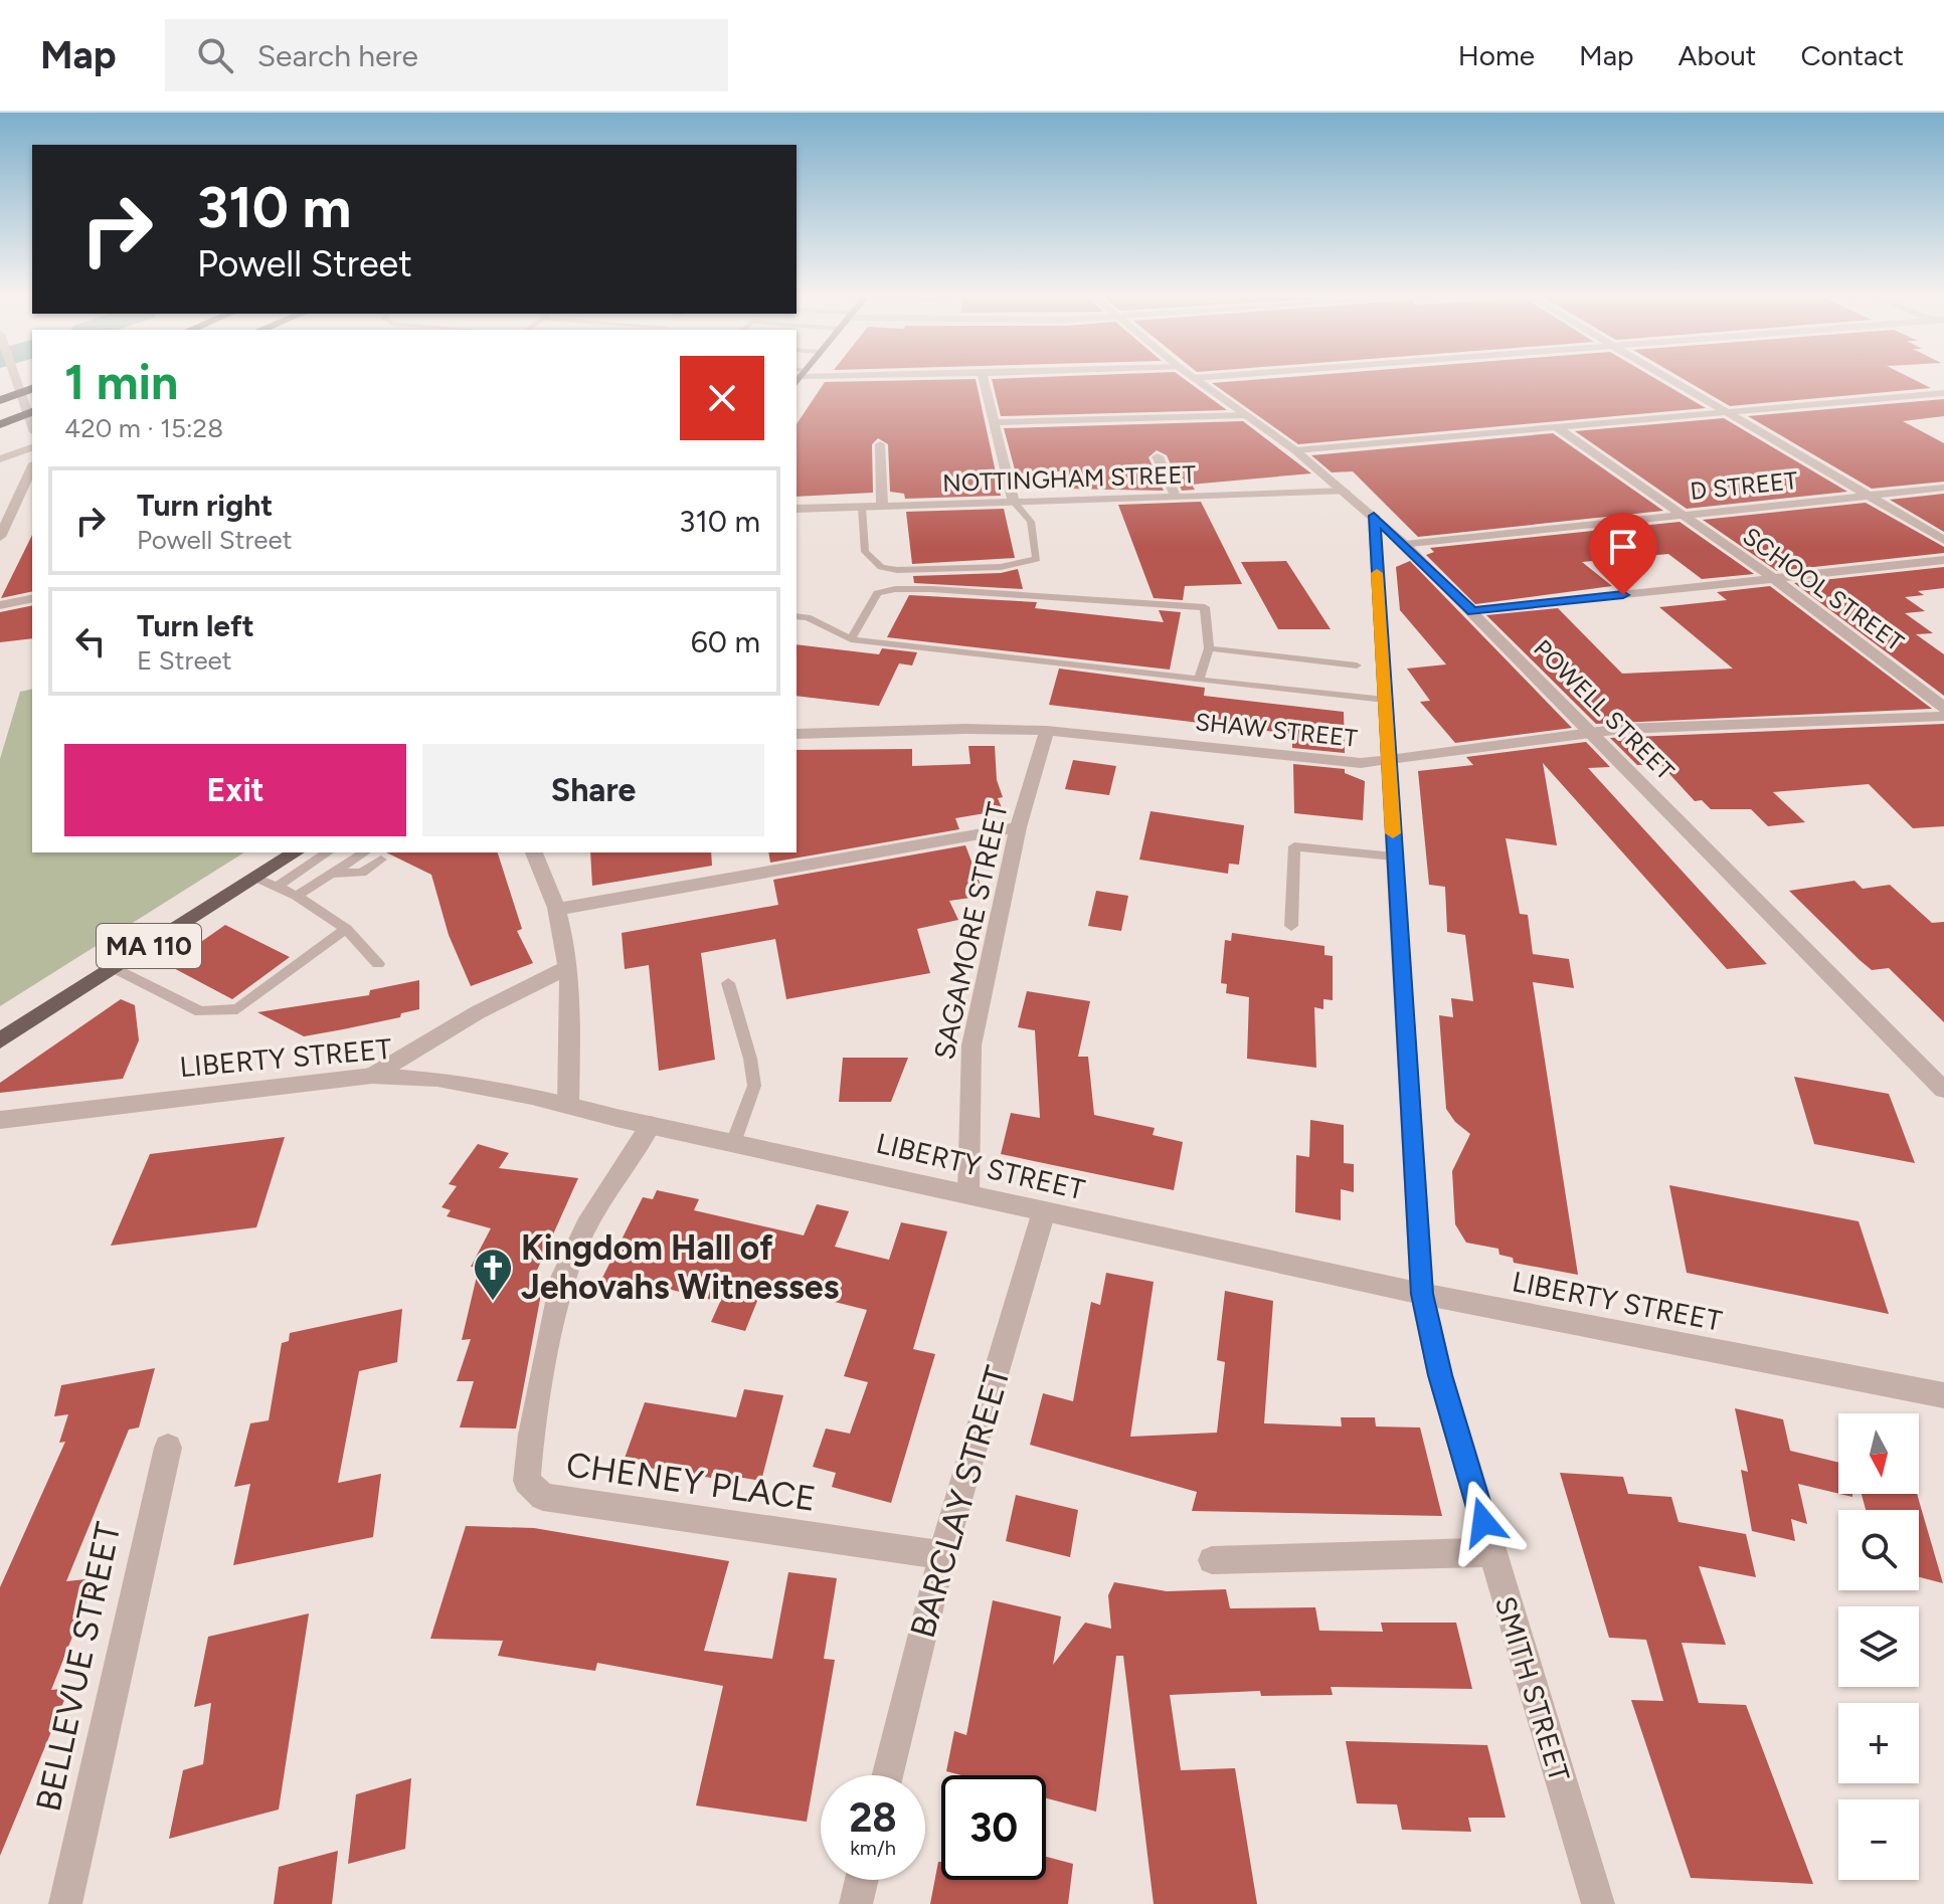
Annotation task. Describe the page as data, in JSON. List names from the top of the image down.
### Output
{
  "streets": {
    "main road": ["MA 110"],
    "street": [
      "NOTTINGHAM STREET",
      "D STREET",
      "SCHOOL STREET",
      "POWELL STREET",
      "SHAW STREET",
      "SAGAMORE STREET",
      "LIBERTY STREET",
      "CHENEY PLACE",
      "BARCLAY STREET",
      "BELLEVUE STREET",
      "SMITH STREET"
    ]
  },
  "crossings": [
    ["NOTTINGHAM STREET", "POWELL STREET"],
    ["D STREET", "SCHOOL STREET"],
    ["D STREET", "POWELL STREET"],
    ["POWELL STREET", "SHAW STREET"],
    ["POWELL STREET", "SMITH STREET"],
    ["SHAW STREET", "SAGAMORE STREET"],
    ["SHAW STREET", "SMITH STREET"],
    ["SAGAMORE STREET", "LIBERTY STREET"],
    ["LIBERTY STREET", "CHENEY PLACE"],
    ["LIBERTY STREET", "BARCLAY STREET"],
    ["LIBERTY STREET", "SMITH STREET"],
    ["CHENEY PLACE", "BARCLAY STREET"]
  ],
  "places": {
    "church": ["Kingdom Hall of Jehovahs Witnesses"]
  },
  "north": "bottom",
  "page": {
    "header": "Map",
    "search": "Search here",
    "nav": [
      "Home",
      "Map",
      "About",
      "Contact"
    ],
    "turn": ["310 m", "Powell Street"],
    "heading": ["1 min", "420 m · 15:28"],
    "list": [
      {
        "name": "Turn right",
        "note": "Powell Street",
        "value": "310 m"
      },
      {
        "name": "Turn left",
        "note": "E Street",
        "value": "60 m"
      }
    ],
    "buttons": ["Exit", "Share"],
    "map_buttons": ["+", "−"],
    "speed": "28 km/h",
    "limit": "30"
  }
}
